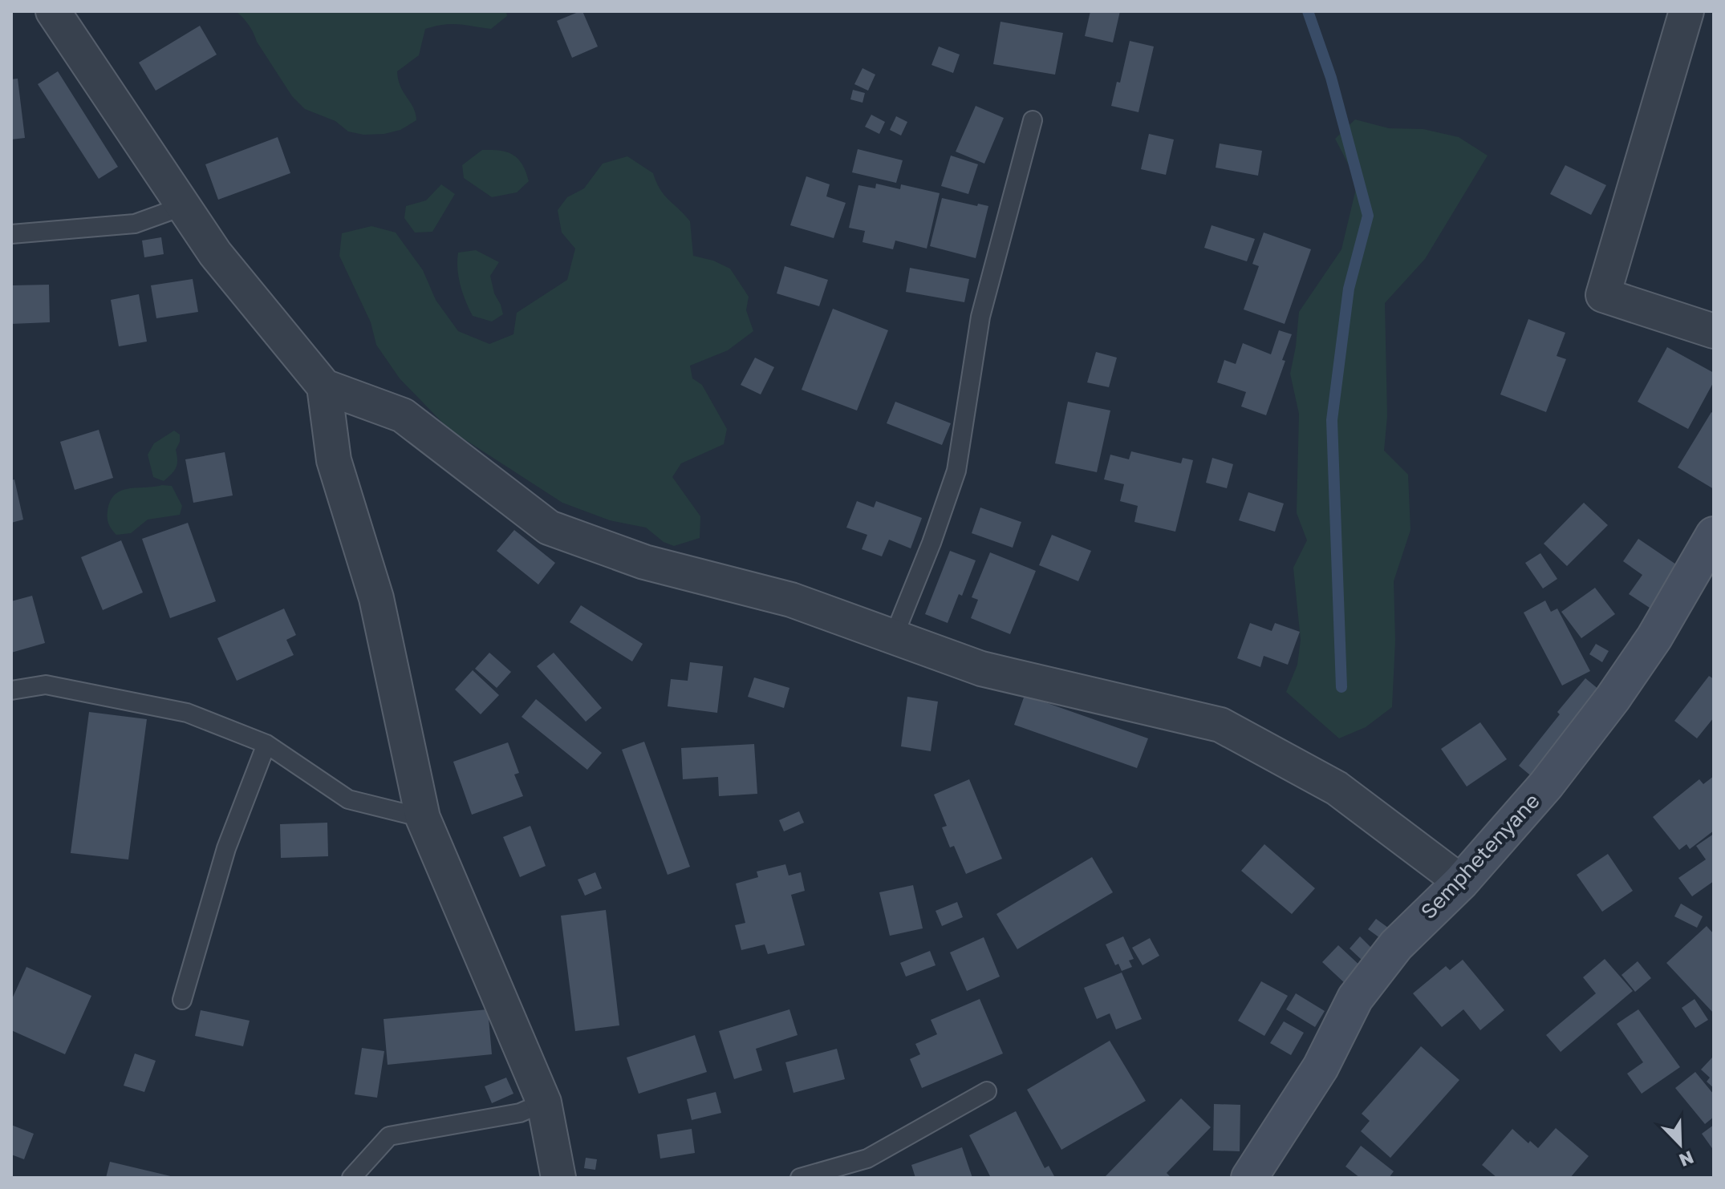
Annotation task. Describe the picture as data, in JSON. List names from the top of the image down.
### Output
{
  "streets": {
    "main road": ["Semphetenyane"]
  },
  "north": "bottom right"
}
